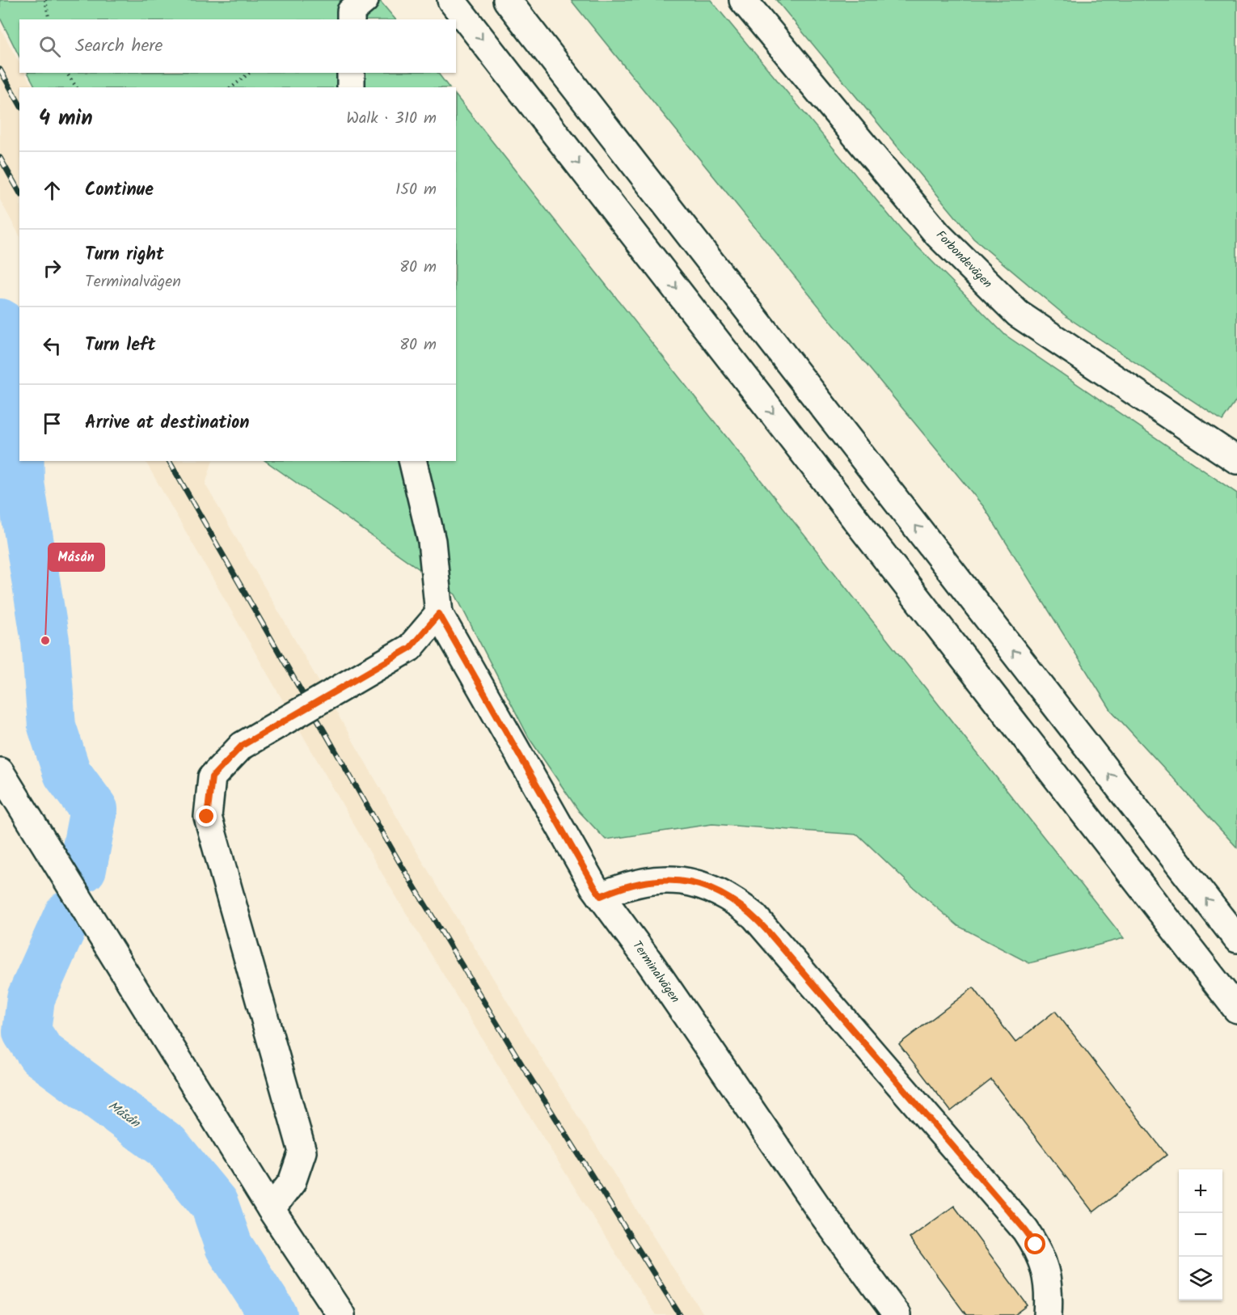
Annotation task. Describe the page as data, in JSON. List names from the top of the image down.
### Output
{
  "streets": {
    "main road": ["Forbondevägen", "Terminalvägen"]
  },
  "water": ["Måsån"],
  "places": ["Måsån"],
  "page": {
    "search": "Search here",
    "heading": ["4 min", "Walk · 310 m"],
    "list": [
      ["Continue", "150 m"],
      ["Turn right", "Terminalvägen", "80 m"],
      ["Turn left", "80 m"],
      "Arrive at destination"
    ],
    "map_buttons": ["+", "−"]
  }
}
